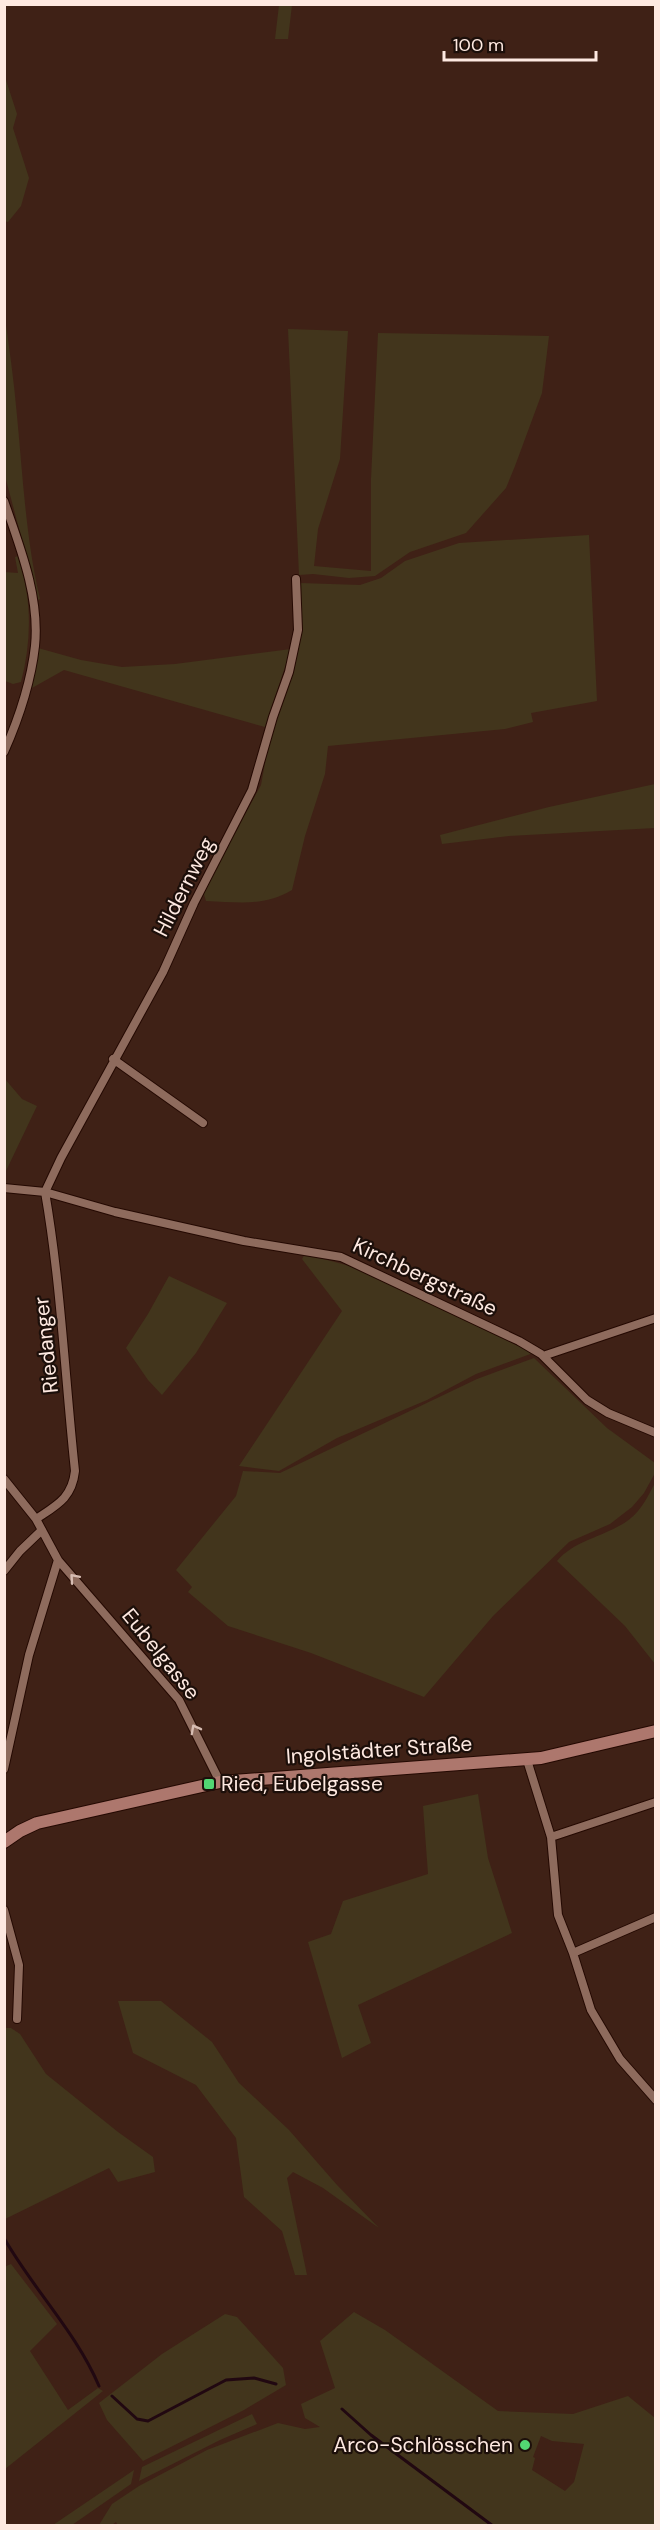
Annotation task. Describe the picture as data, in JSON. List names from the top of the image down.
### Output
{
  "streets": {
    "main road": ["Ingolstädter Straße"],
    "street": [
      "Hildernweg",
      "Kirchbergstraße",
      "Riedanger",
      "Eubelgasse"
    ]
  },
  "crossings": [
    ["Hildernweg", "Kirchbergstraße"],
    ["Hildernweg", "Riedanger"],
    ["Kirchbergstraße", "Riedanger"],
    ["Riedanger", "Eubelgasse"],
    ["Eubelgasse", "Ingolstädter Straße"]
  ],
  "one_way": ["Eubelgasse"],
  "places": {
    "transit": ["Ried, Eubelgasse"],
    "other": ["Arco-Schlösschen"]
  },
  "scale_bar": "100 m"
}
